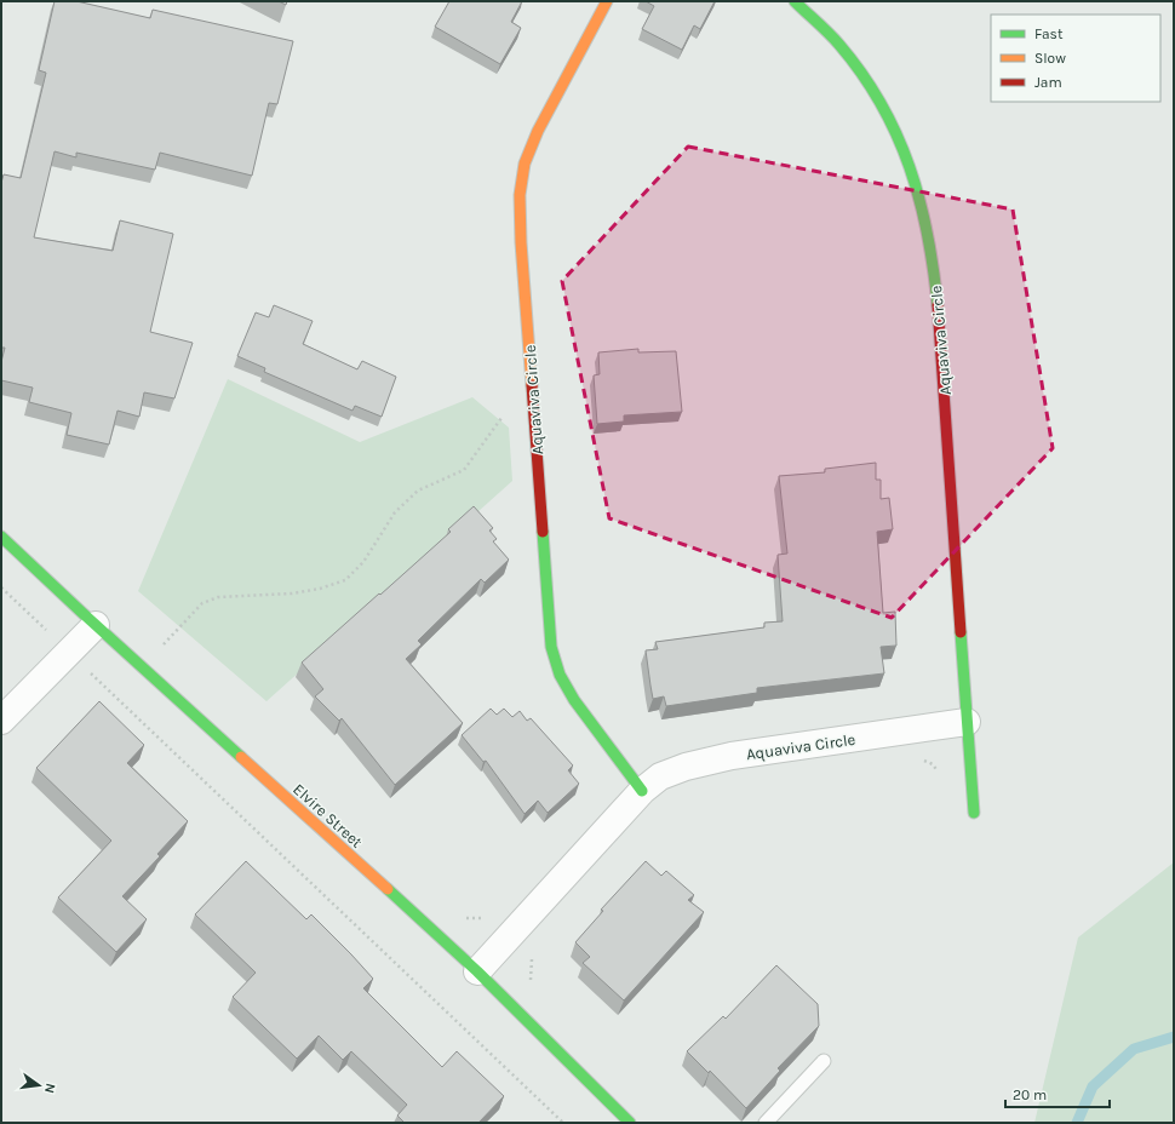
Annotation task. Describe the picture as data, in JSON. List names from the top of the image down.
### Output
{
  "streets": {
    "street": ["Aquaviva Circle", "Elvire Street"]
  },
  "crossings": [
    ["Aquaviva Circle", "Elvire Street"]
  ],
  "legend": ["Fast", "Slow", "Jam"],
  "scale_bar": "20 m",
  "north": "right"
}
